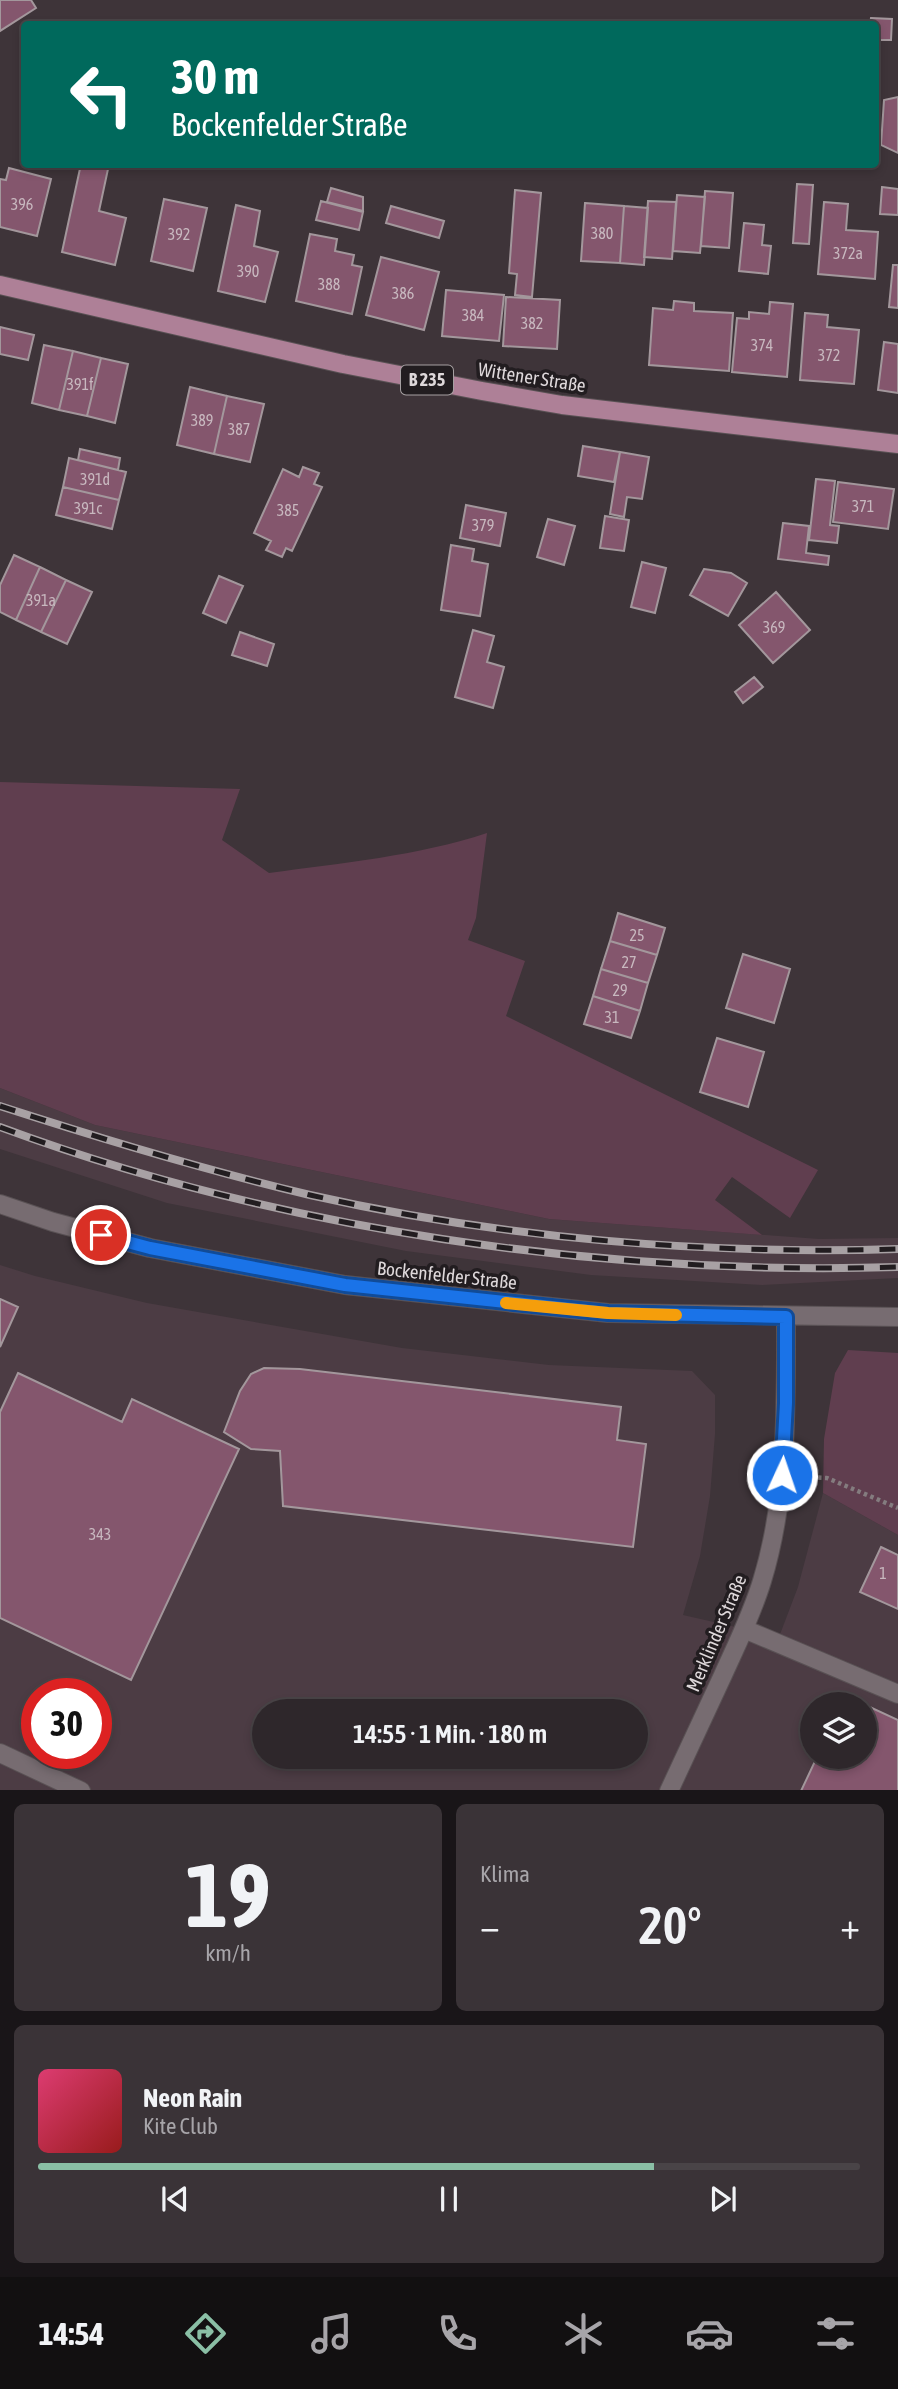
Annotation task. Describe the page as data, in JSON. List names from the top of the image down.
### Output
{
  "streets": {
    "main road": ["Wittener Straße", "B 235"],
    "street": ["Bockenfelder Straße", "Merklinder Straße"]
  },
  "crossings": [
    ["Bockenfelder Straße", "Merklinder Straße"]
  ],
  "house_numbers": [
    "396",
    "380",
    "392",
    "372a",
    "390",
    "388",
    "386",
    "384",
    "382",
    "374",
    "372",
    "391f",
    "389",
    "387",
    "391d",
    "371",
    "391c",
    "385",
    "379",
    "391a",
    "369",
    "25",
    "27",
    "29",
    "31",
    "343",
    "1"
  ],
  "page": {
    "turn": ["30 m", "Bockenfelder Straße"],
    "limit": "30",
    "trip": "14:55 · 1 Min. · 180 m",
    "tile": [
      ["19", "km/h"],
      "Klima"
    ],
    "heat": ["−", "20°", "+"],
    "song": ["Neon Rain", "Kite Club"],
    "tabs": "14:54"
  }
}
